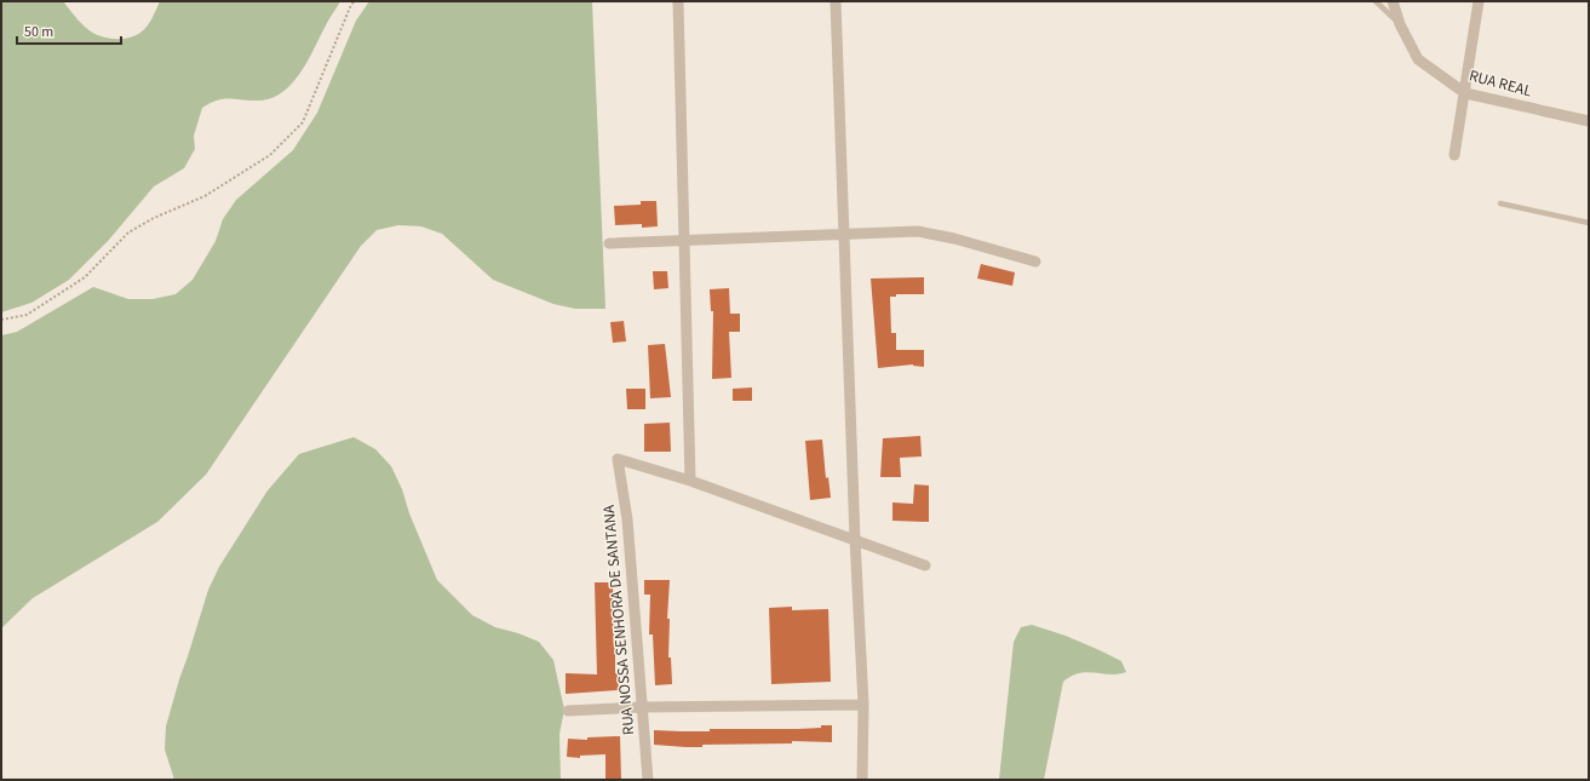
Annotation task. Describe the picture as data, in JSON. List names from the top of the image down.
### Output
{
  "streets": {
    "street": ["RUA REAL", "RUA NOSSA SENHORA DE SANTANA"]
  },
  "scale_bar": "50 m"
}
